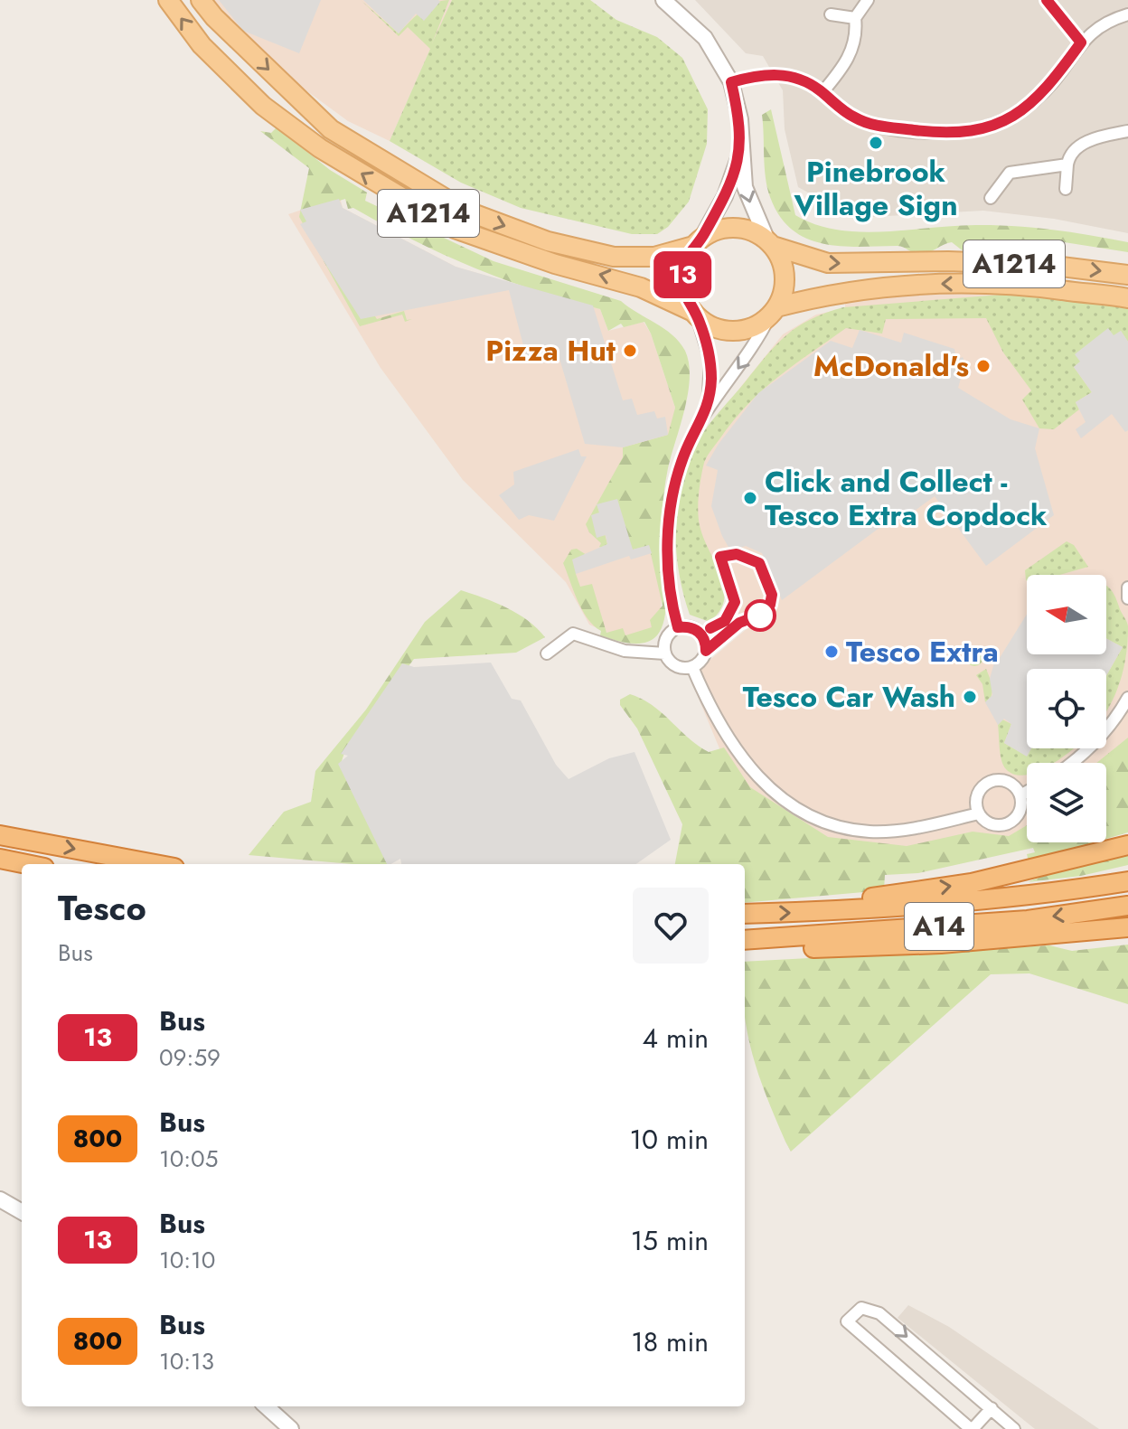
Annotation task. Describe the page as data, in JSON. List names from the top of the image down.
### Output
{
  "streets": {
    "highway": ["A14"],
    "main road": ["A1214"]
  },
  "places": [
    "Pinebrook Village Sign",
    "Pizza Hut",
    "McDonald's",
    "Click and Collect - Tesco Extra Copdock",
    "Tesco Extra",
    "Tesco Car Wash"
  ],
  "lines": ["bus line 13"],
  "north": "left",
  "page": {
    "on_map": "13",
    "heading": ["Tesco", "Bus"],
    "list": [
      {
        "mark": "13",
        "name": "Bus",
        "note": "09:59",
        "value": "4 min"
      },
      {
        "mark": "800",
        "name": "Bus",
        "note": "10:05",
        "value": "10 min"
      },
      {
        "mark": "13",
        "name": "Bus",
        "note": "10:10",
        "value": "15 min"
      },
      {
        "mark": "800",
        "name": "Bus",
        "note": "10:13",
        "value": "18 min"
      }
    ]
  }
}
